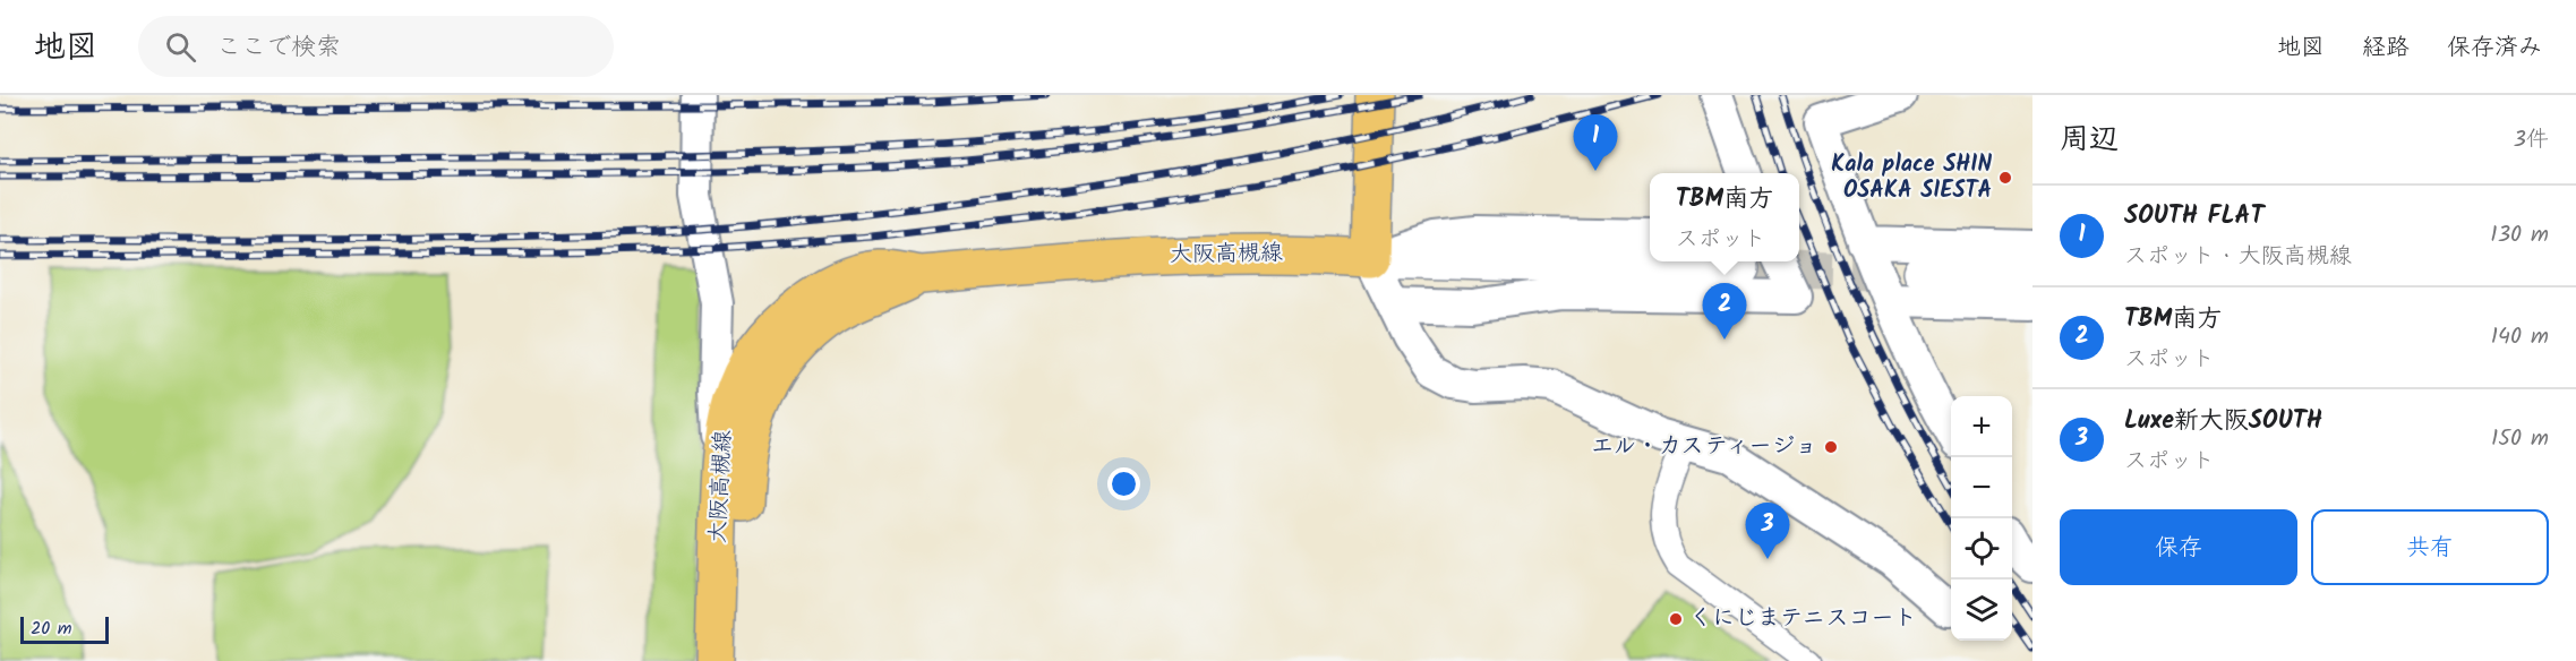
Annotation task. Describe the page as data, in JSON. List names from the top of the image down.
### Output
{
  "streets": {
    "main road": ["大阪高槻線"]
  },
  "places": ["Kala place SHIN OSAKA SIESTA", "エル・カスティージョ", "くにじまテニスコート"],
  "scale_bar": "20 m",
  "page": {
    "header": "地図",
    "search": "ここで検索",
    "nav": ["地図", "経路", "保存済み"],
    "heading": ["周辺", "3件"],
    "pins": ["1", "2", "3"],
    "popup": ["TBM南方", "スポット"],
    "list": [
      {
        "mark": "1",
        "name": "SOUTH FLAT",
        "note": "スポット · 大阪高槻線",
        "value": "130 m"
      },
      {
        "mark": "2",
        "name": "TBM南方",
        "note": "スポット",
        "value": "140 m"
      },
      {
        "mark": "3",
        "name": "Luxe新大阪SOUTH",
        "note": "スポット",
        "value": "150 m"
      }
    ],
    "map_buttons": ["+", "−"],
    "buttons": ["保存", "共有"],
    "scale": "20 m"
  }
}
